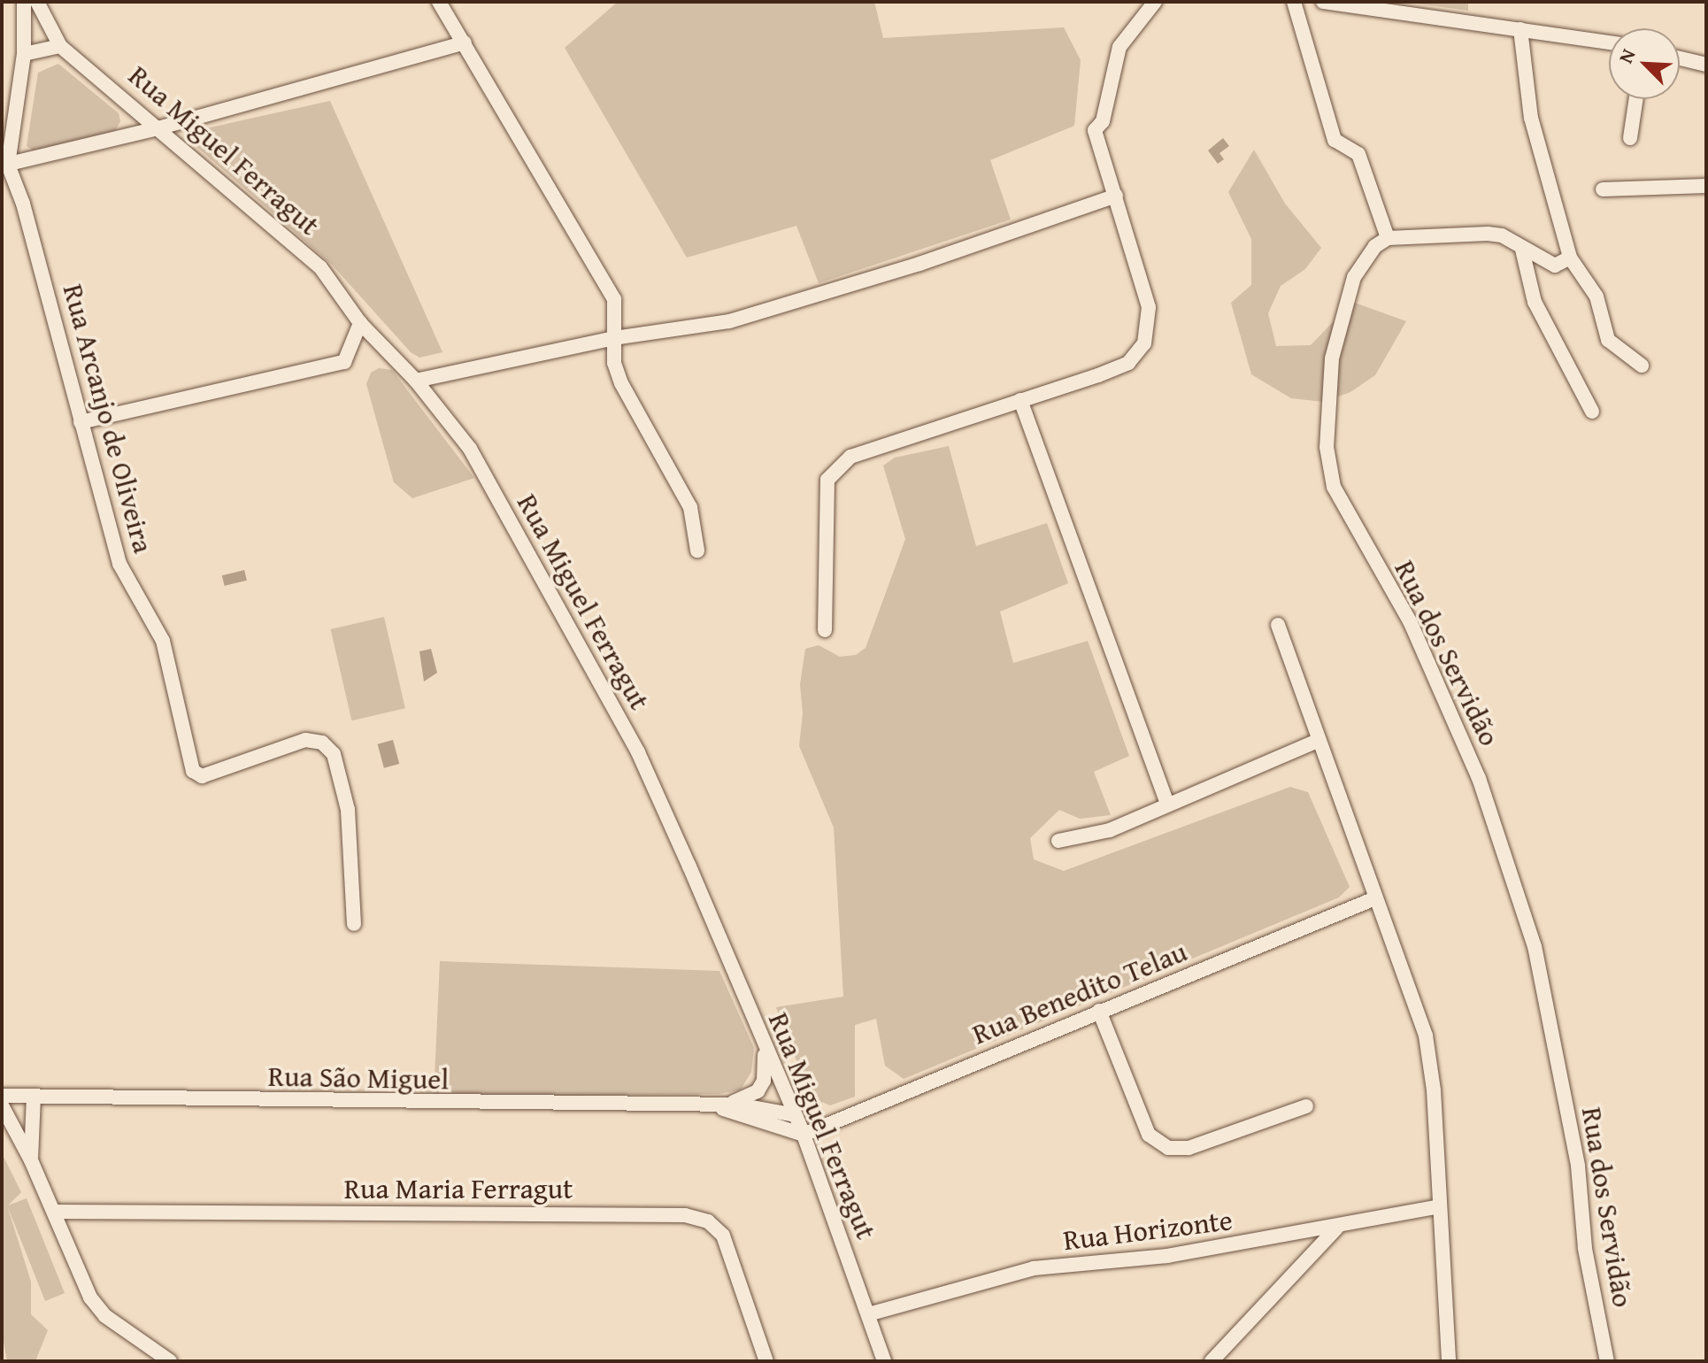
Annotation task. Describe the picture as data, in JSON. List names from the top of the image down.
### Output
{
  "streets": {
    "street": [
      "Rua Miguel Ferragut",
      "Rua Arcanjo de Oliveira",
      "Rua dos Servidão",
      "Rua Benedito Telau",
      "Rua São Miguel",
      "Rua Maria Ferragut",
      "Rua Horizonte"
    ]
  },
  "crossings": [
    ["Rua Miguel Ferragut", "Rua Benedito Telau"],
    ["Rua Miguel Ferragut", "Rua São Miguel"],
    ["Rua Miguel Ferragut", "Rua Horizonte"],
    ["Rua Benedito Telau", "Rua São Miguel"]
  ],
  "north": "top left"
}
